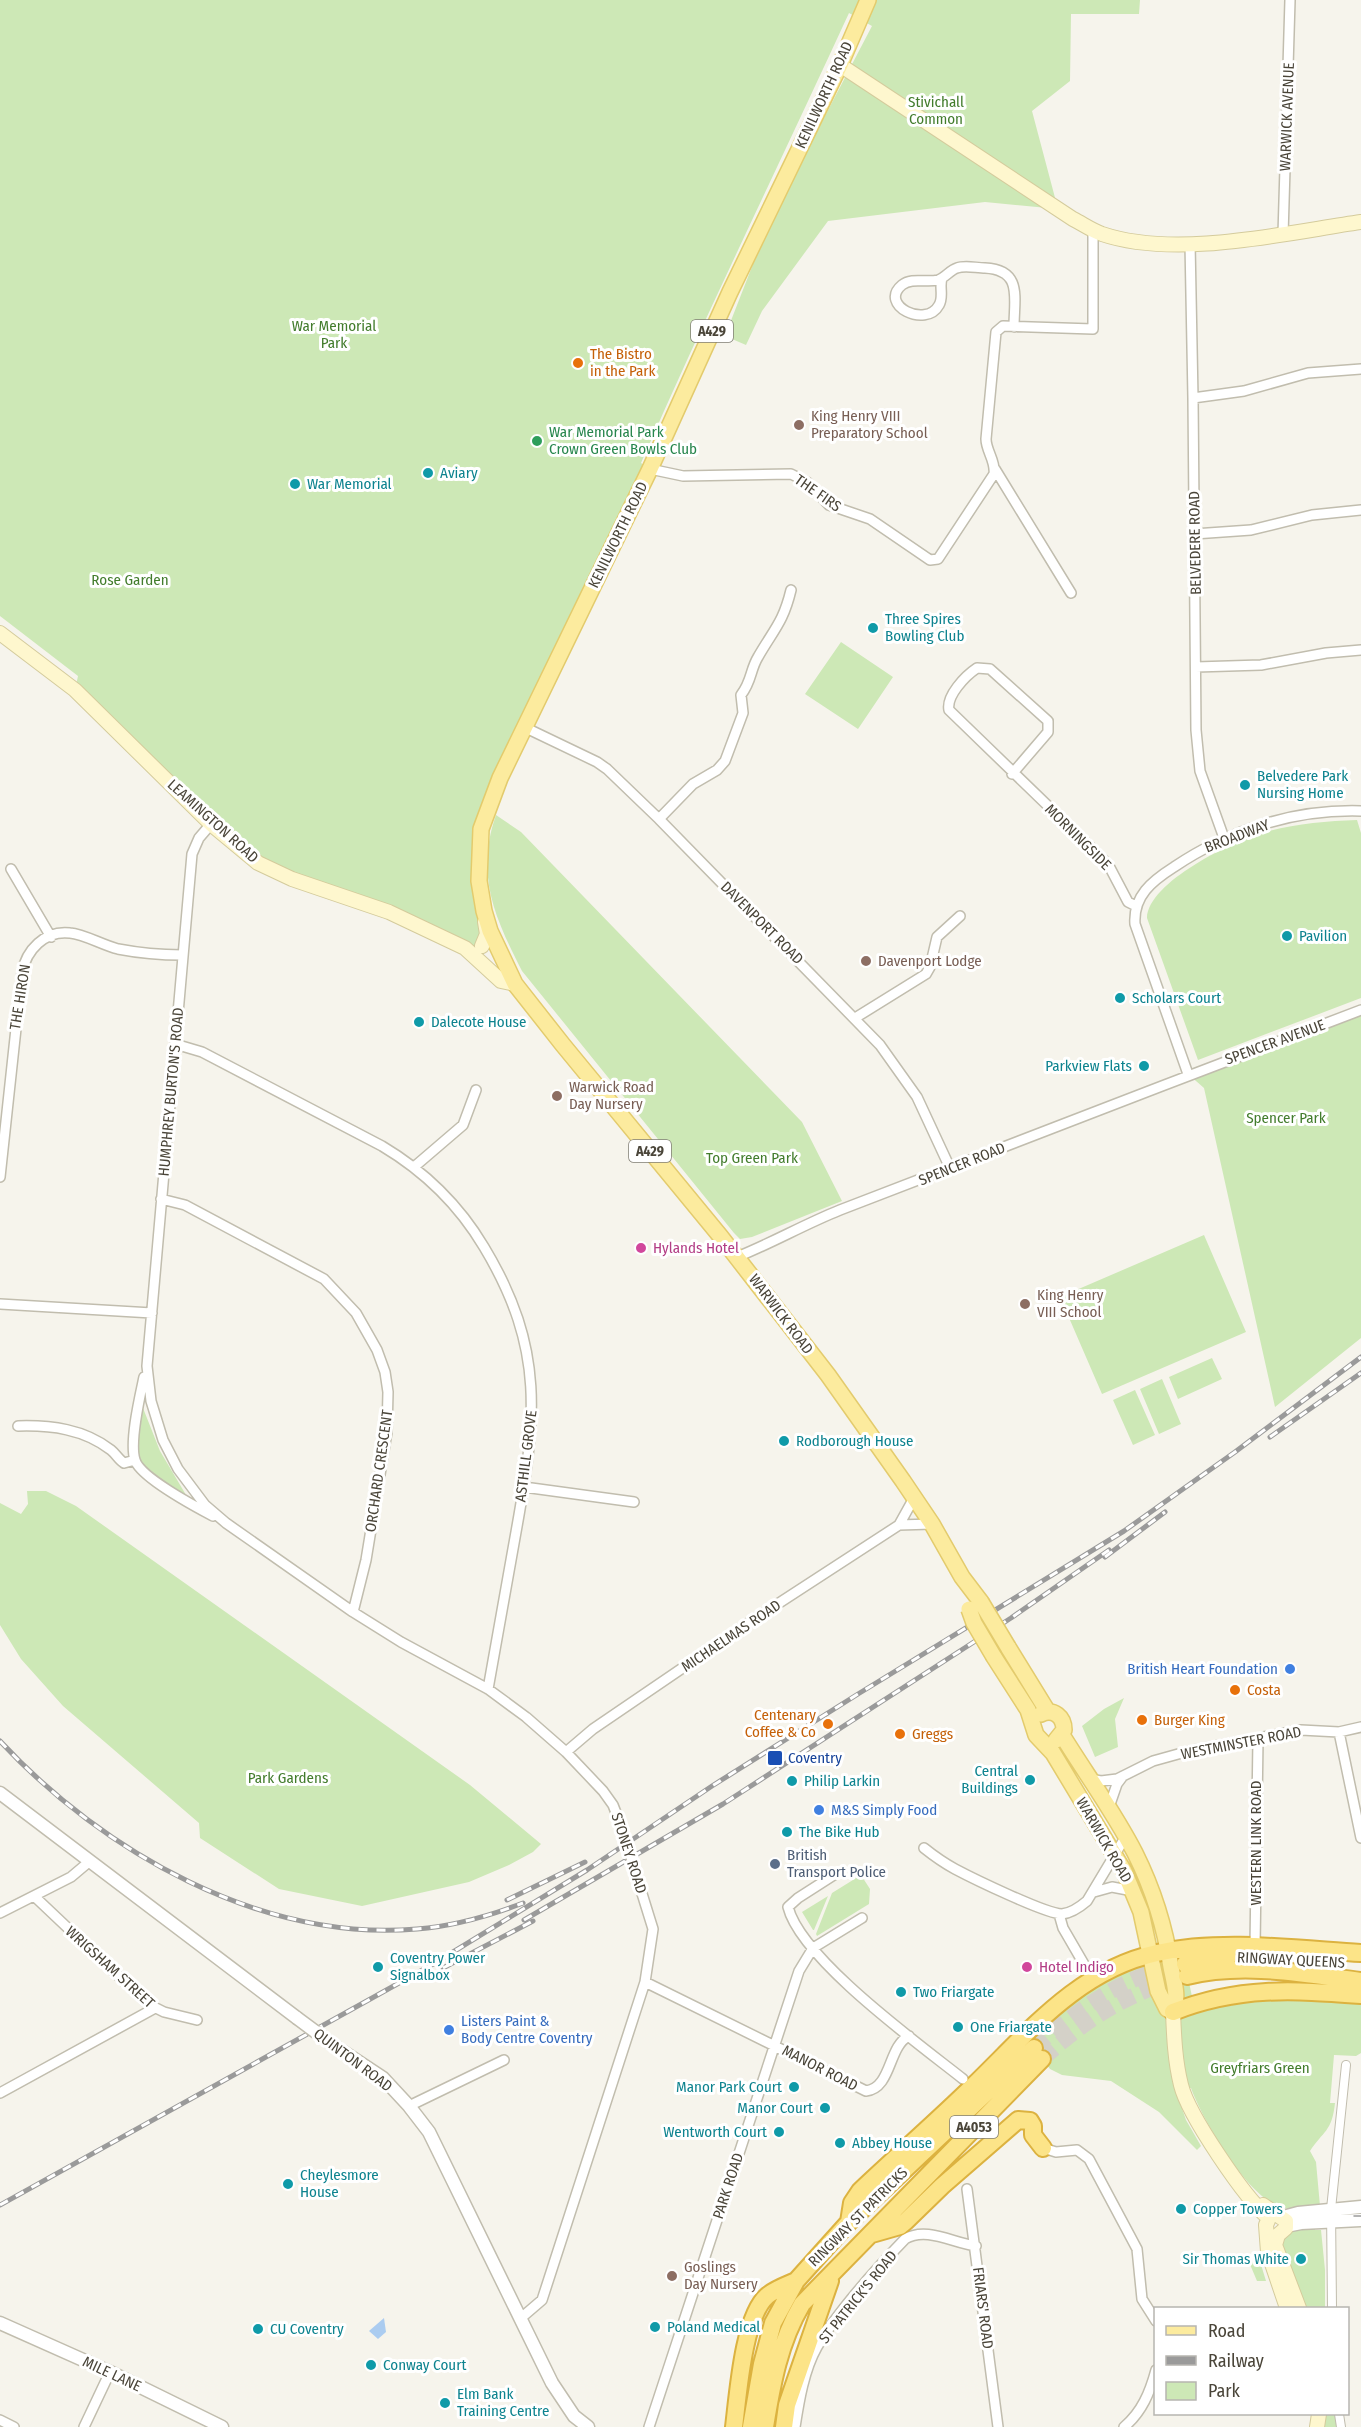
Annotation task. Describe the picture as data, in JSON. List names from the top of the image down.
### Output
{
  "streets": {
    "highway": ["RINGWAY QUEENS", "A4053", "RINGWAY ST PATRICKS"],
    "main road": [
      "KENILWORTH ROAD",
      "A429",
      "LEAMINGTON ROAD",
      "WARWICK ROAD"
    ],
    "street": [
      "WARWICK AVENUE",
      "THE FIRS",
      "BELVEDERE ROAD",
      "BROADWAY",
      "MORNINGSIDE",
      "DAVENPORT ROAD",
      "THE HIRON",
      "SPENCER AVENUE",
      "HUMPHREY BURTON'S ROAD",
      "SPENCER ROAD",
      "ASTHILL GROVE",
      "ORCHARD CRESCENT",
      "MICHAELMAS ROAD",
      "WESTMINSTER ROAD",
      "WESTERN LINK ROAD",
      "STONEY ROAD",
      "WRIGSHAM STREET",
      "QUINTON ROAD",
      "MANOR ROAD",
      "PARK ROAD",
      "ST PATRICK'S ROAD",
      "FRIARS' ROAD",
      "MILE LANE"
    ]
  },
  "crossings": [
    ["KENILWORTH ROAD", "THE FIRS"],
    ["KENILWORTH ROAD", "DAVENPORT ROAD"],
    ["KENILWORTH ROAD", "WARWICK ROAD"],
    ["BELVEDERE ROAD", "BROADWAY"],
    ["LEAMINGTON ROAD", "HUMPHREY BURTON'S ROAD"],
    ["LEAMINGTON ROAD", "WARWICK ROAD"],
    ["BROADWAY", "MORNINGSIDE"],
    ["DAVENPORT ROAD", "SPENCER ROAD"],
    ["SPENCER AVENUE", "SPENCER ROAD"],
    ["HUMPHREY BURTON'S ROAD", "ASTHILL GROVE"],
    ["HUMPHREY BURTON'S ROAD", "ORCHARD CRESCENT"],
    ["HUMPHREY BURTON'S ROAD", "STONEY ROAD"],
    ["SPENCER ROAD", "WARWICK ROAD"],
    ["WARWICK ROAD", "MICHAELMAS ROAD"],
    ["WARWICK ROAD", "WESTMINSTER ROAD"],
    ["WARWICK ROAD", "A4053"],
    ["ASTHILL GROVE", "STONEY ROAD"],
    ["ORCHARD CRESCENT", "STONEY ROAD"],
    ["MICHAELMAS ROAD", "STONEY ROAD"],
    ["WESTMINSTER ROAD", "WESTERN LINK ROAD"],
    ["STONEY ROAD", "QUINTON ROAD"],
    ["STONEY ROAD", "MANOR ROAD"],
    ["MANOR ROAD", "PARK ROAD"],
    ["A4053", "RINGWAY ST PATRICKS"],
    ["ST PATRICK'S ROAD", "FRIARS' ROAD"]
  ],
  "parks": [
    "Stivichall Common",
    "War Memorial Park",
    "Rose Garden",
    "Spencer Park",
    "Top Green Park",
    "Park Gardens",
    "Greyfriars Green"
  ],
  "places": {
    "other": [
      "The Bistro in the Park",
      "King Henry VIII Preparatory School",
      "War Memorial Park Crown Green Bowls Club",
      "Aviary",
      "War Memorial",
      "Three Spires Bowling Club",
      "Belvedere Park Nursing Home",
      "Pavilion",
      "Davenport Lodge",
      "Scholars Court",
      "Dalecote House",
      "Parkview Flats",
      "Warwick Road Day Nursery",
      "Hylands Hotel",
      "King Henry VIII School",
      "Rodborough House",
      "British Heart Foundation",
      "Costa",
      "Burger King",
      "Centenary Coffee & Co",
      "Greggs",
      "Central Buildings",
      "Philip Larkin",
      "M&S Simply Food",
      "The Bike Hub",
      "British Transport Police",
      "Coventry Power Signalbox",
      "Hotel Indigo",
      "Two Friargate",
      "One Friargate",
      "Listers Paint & Body Centre Coventry",
      "Manor Park Court",
      "Manor Court",
      "Wentworth Court",
      "Abbey House",
      "Cheylesmore House",
      "Copper Towers",
      "Sir Thomas White",
      "Goslings Day Nursery",
      "Poland Medical",
      "CU Coventry",
      "Conway Court",
      "Elm Bank Training Centre"
    ],
    "transit": ["Coventry"]
  },
  "legend": ["Road", "Railway", "Park"]
}
